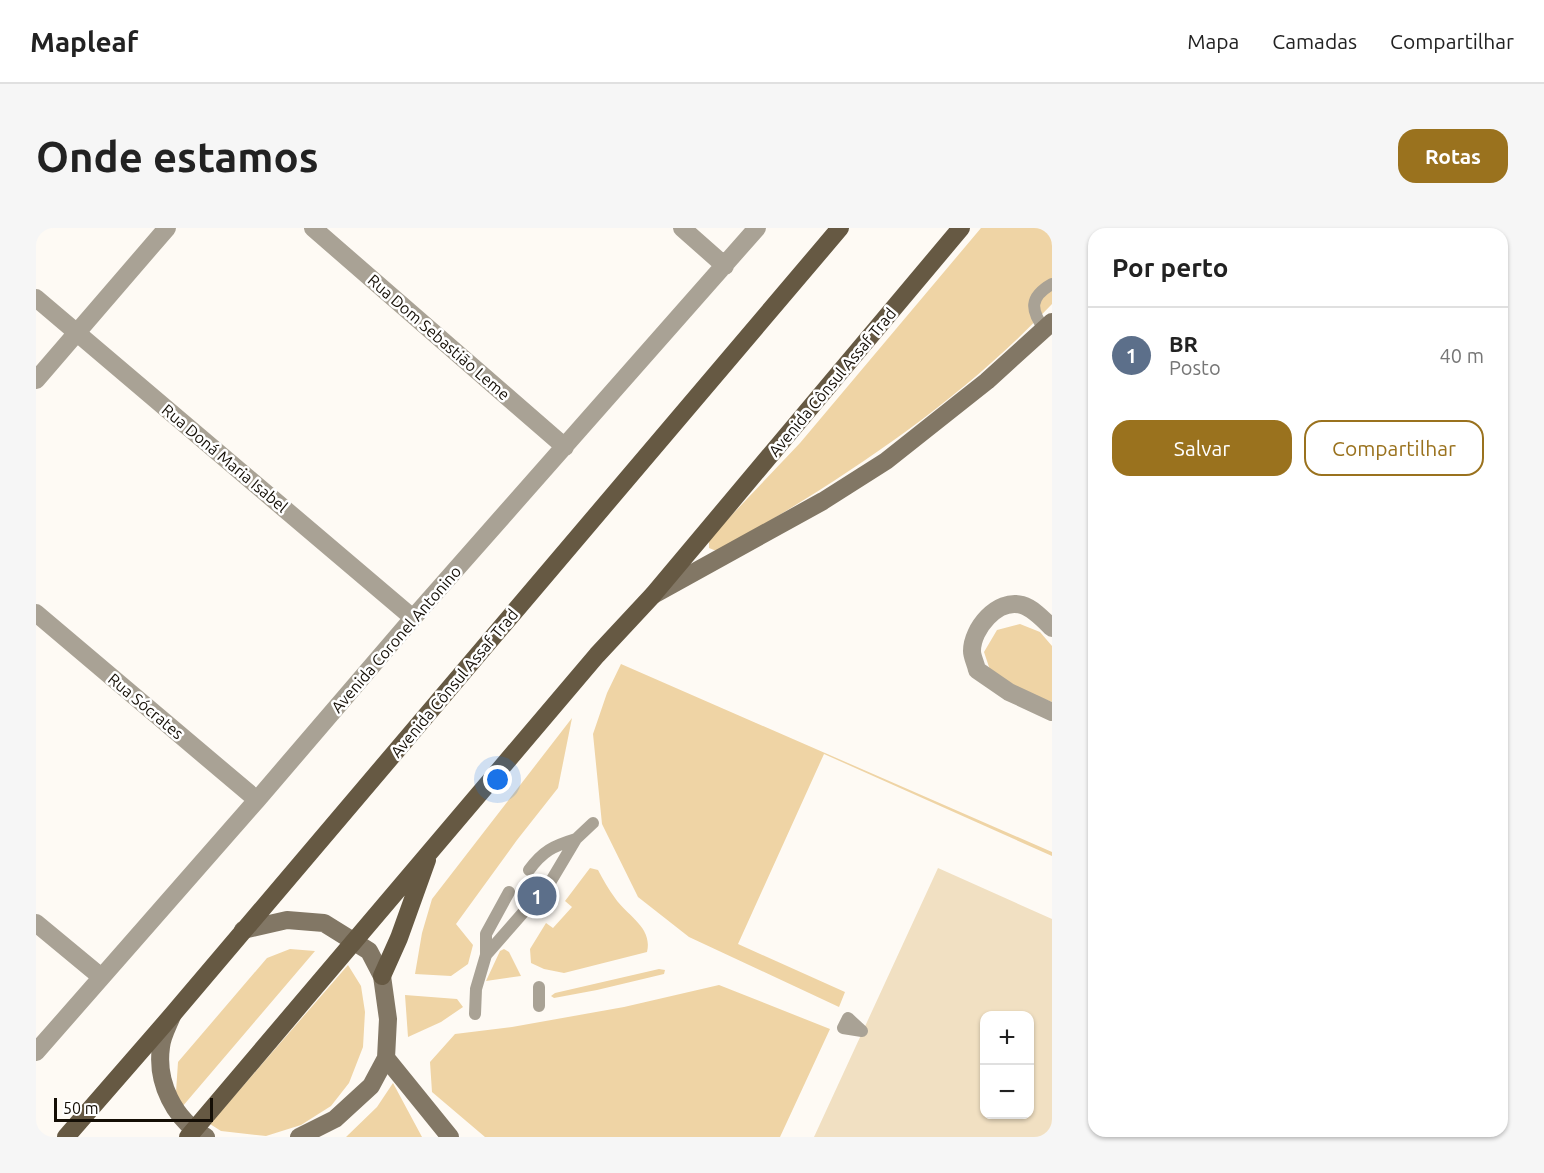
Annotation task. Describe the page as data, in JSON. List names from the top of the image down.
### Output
{
  "streets": {
    "main road": ["Avenida Cônsul Assaf Trad"],
    "street": [
      "Rua Dom Sebastião Leme",
      "Rua Doná Maria Isabel",
      "Avenida Coronel Antonino",
      "Rua Sócrates"
    ]
  },
  "crossings": [
    ["Rua Dom Sebastião Leme", "Avenida Coronel Antonino"],
    ["Rua Doná Maria Isabel", "Avenida Coronel Antonino"],
    ["Avenida Coronel Antonino", "Rua Sócrates"]
  ],
  "scale_bar": "50 m",
  "page": {
    "header": "Mapleaf",
    "nav": ["Mapa", "Camadas", "Compartilhar"],
    "buttons": [
      "Rotas",
      ["Salvar", "Compartilhar"]
    ],
    "title": "Onde estamos",
    "heading": "Por perto",
    "list": [
      {
        "mark": "1",
        "name": "BR",
        "note": "Posto",
        "value": "40 m"
      }
    ],
    "pins": "1",
    "map_buttons": ["+", "−"],
    "scale": "50 m"
  }
}
